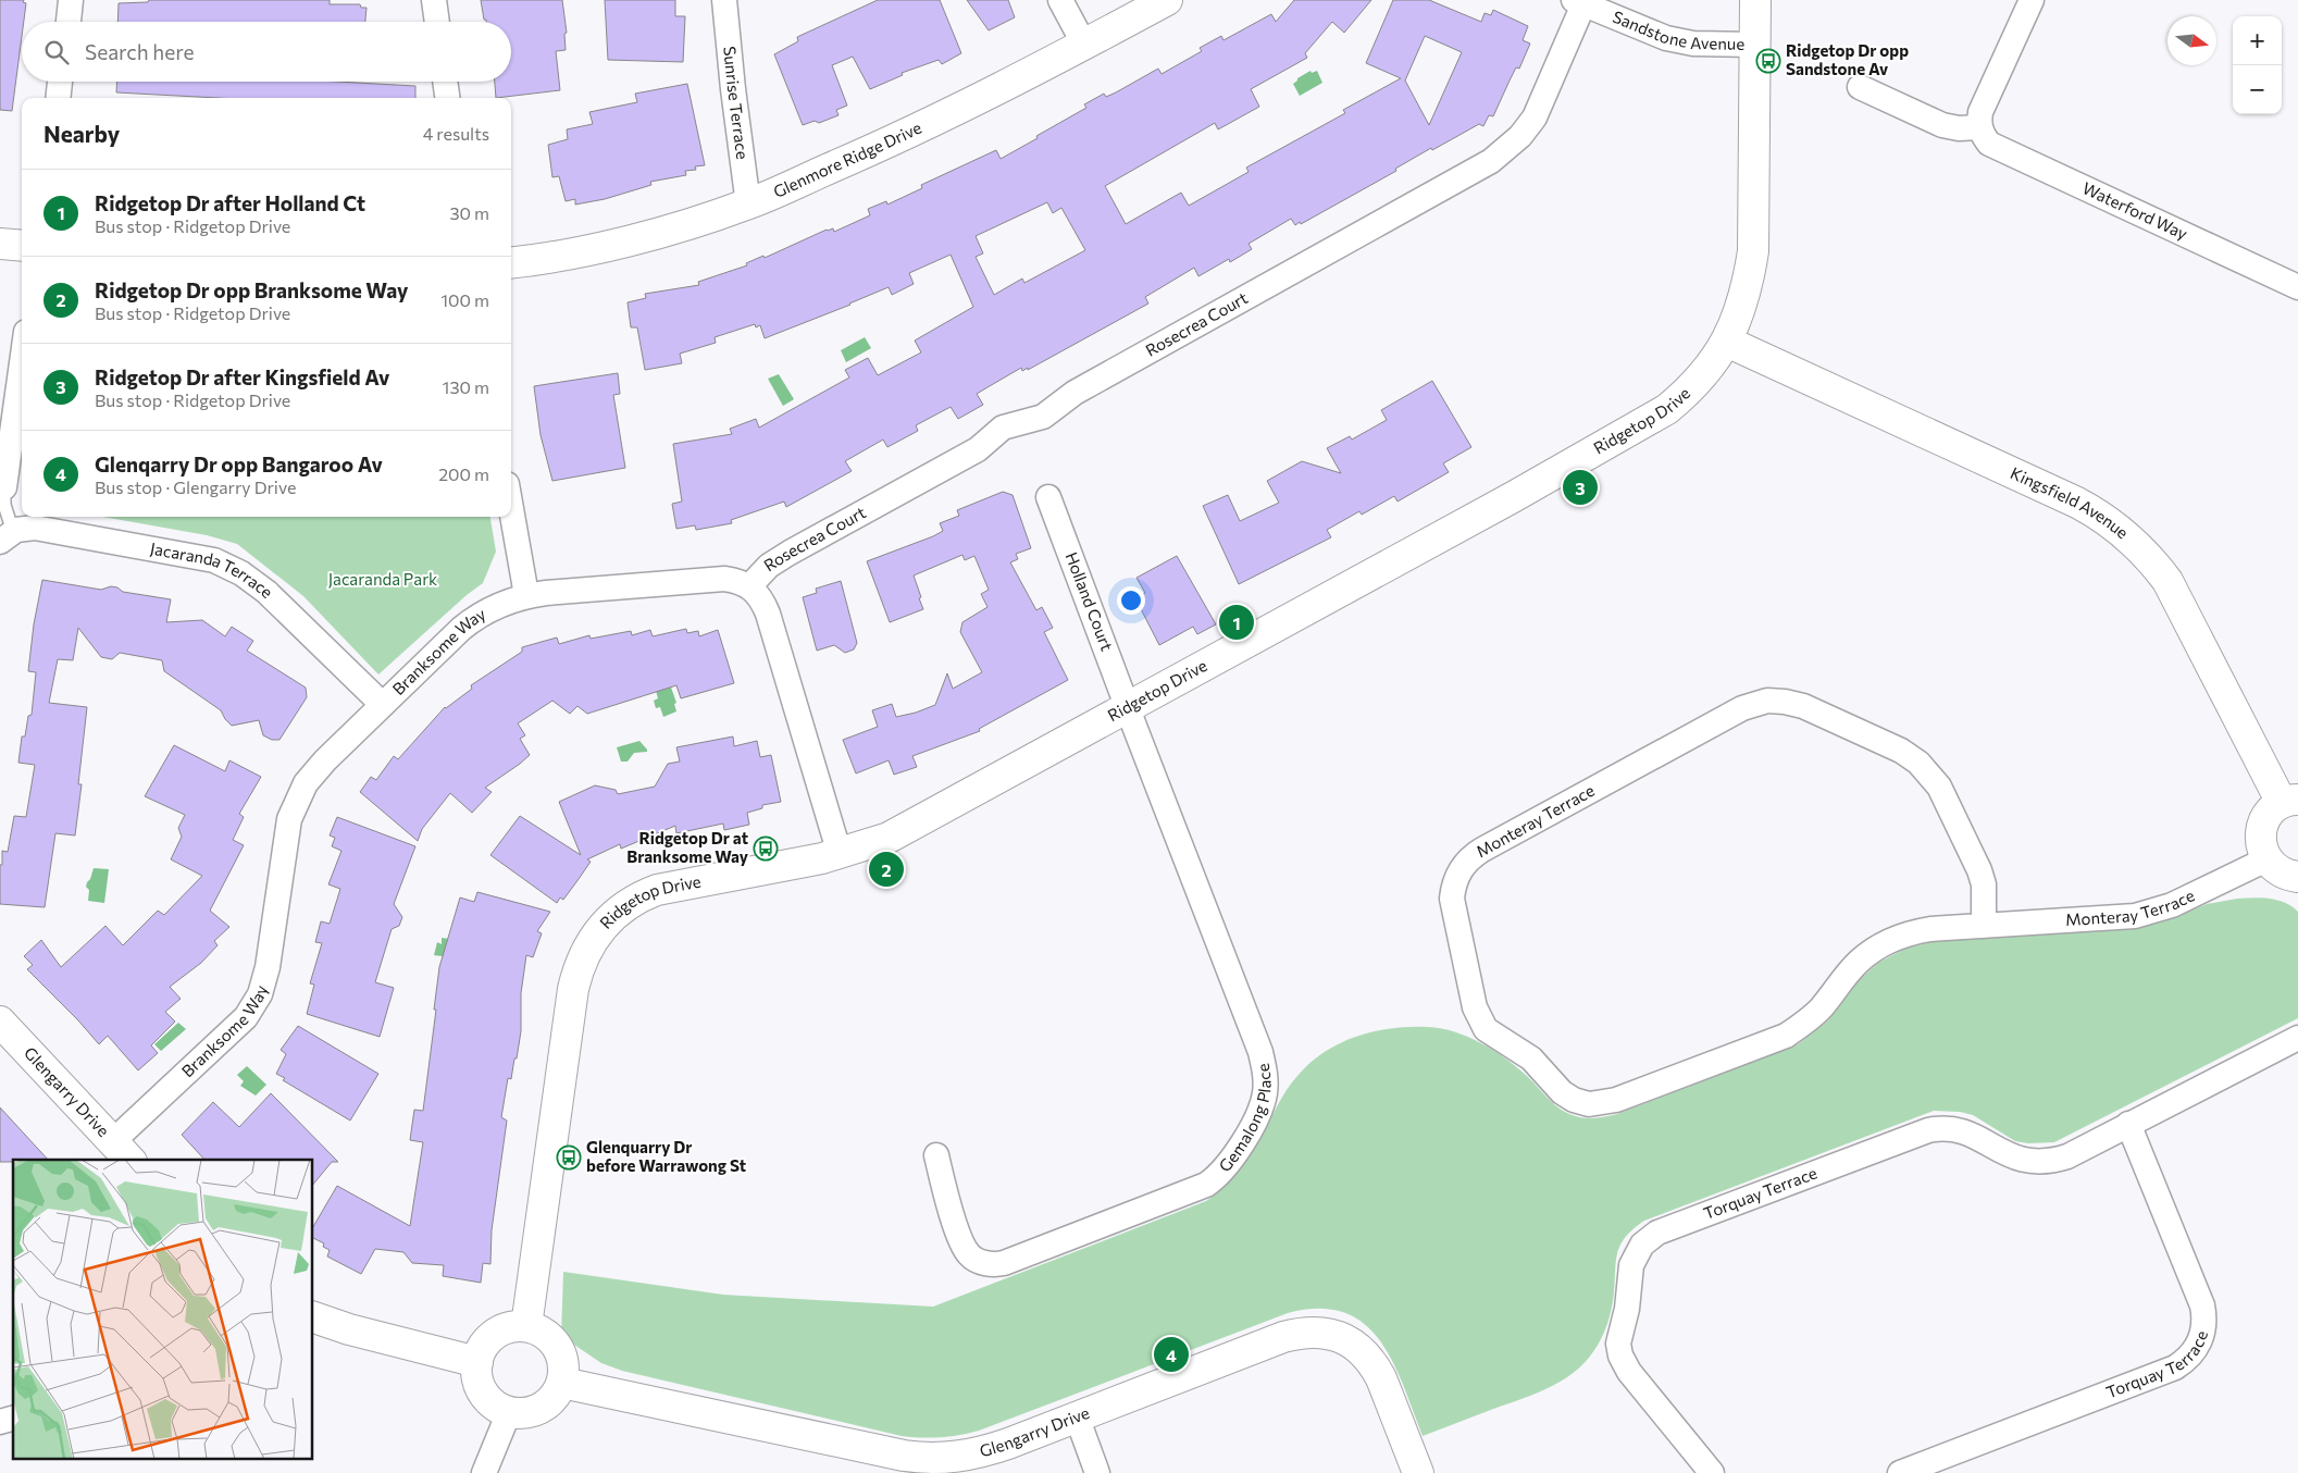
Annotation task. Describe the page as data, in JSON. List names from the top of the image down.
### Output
{
  "streets": {
    "street": [
      "Sandstone Avenue",
      "Sunrise Terrace",
      "Glenmore Ridge Drive",
      "Waterford Way",
      "Rosecrea Court",
      "Ridgetop Drive",
      "Kingsfield Avenue",
      "Jacaranda Terrace",
      "Holland Court",
      "Branksome Way",
      "Monteray Terrace",
      "Glengarry Drive",
      "Gemalong Place",
      "Torquay Terrace"
    ]
  },
  "crossings": [
    ["Sandstone Avenue", "Rosecrea Court"],
    ["Sandstone Avenue", "Ridgetop Drive"],
    ["Sunrise Terrace", "Glenmore Ridge Drive"],
    ["Rosecrea Court", "Branksome Way"],
    ["Ridgetop Drive", "Kingsfield Avenue"],
    ["Ridgetop Drive", "Holland Court"],
    ["Ridgetop Drive", "Glengarry Drive"],
    ["Ridgetop Drive", "Gemalong Place"],
    ["Jacaranda Terrace", "Branksome Way"],
    ["Holland Court", "Gemalong Place"],
    ["Branksome Way", "Glengarry Drive"]
  ],
  "parks": ["Jacaranda Park"],
  "places": {
    "bus stop": ["Ridgetop Dr opp Sandstone Av", "Ridgetop Dr at Branksome Way", "Glenquarry Dr before Warrawong St"]
  },
  "north": "right",
  "page": {
    "map_buttons": ["+", "−"],
    "search": "Search here",
    "heading": ["Nearby", "4 results"],
    "list": [
      {
        "mark": "1",
        "name": "Ridgetop Dr after Holland Ct",
        "note": "Bus stop · Ridgetop Drive",
        "value": "30 m"
      },
      {
        "mark": "2",
        "name": "Ridgetop Dr opp Branksome Way",
        "note": "Bus stop · Ridgetop Drive",
        "value": "100 m"
      },
      {
        "mark": "3",
        "name": "Ridgetop Dr after Kingsfield Av",
        "note": "Bus stop · Ridgetop Drive",
        "value": "130 m"
      },
      {
        "mark": "4",
        "name": "Glenqarry Dr opp Bangaroo Av",
        "note": "Bus stop · Glengarry Drive",
        "value": "200 m"
      }
    ],
    "pins": [
      "3",
      "1",
      "2",
      "4"
    ]
  }
}
